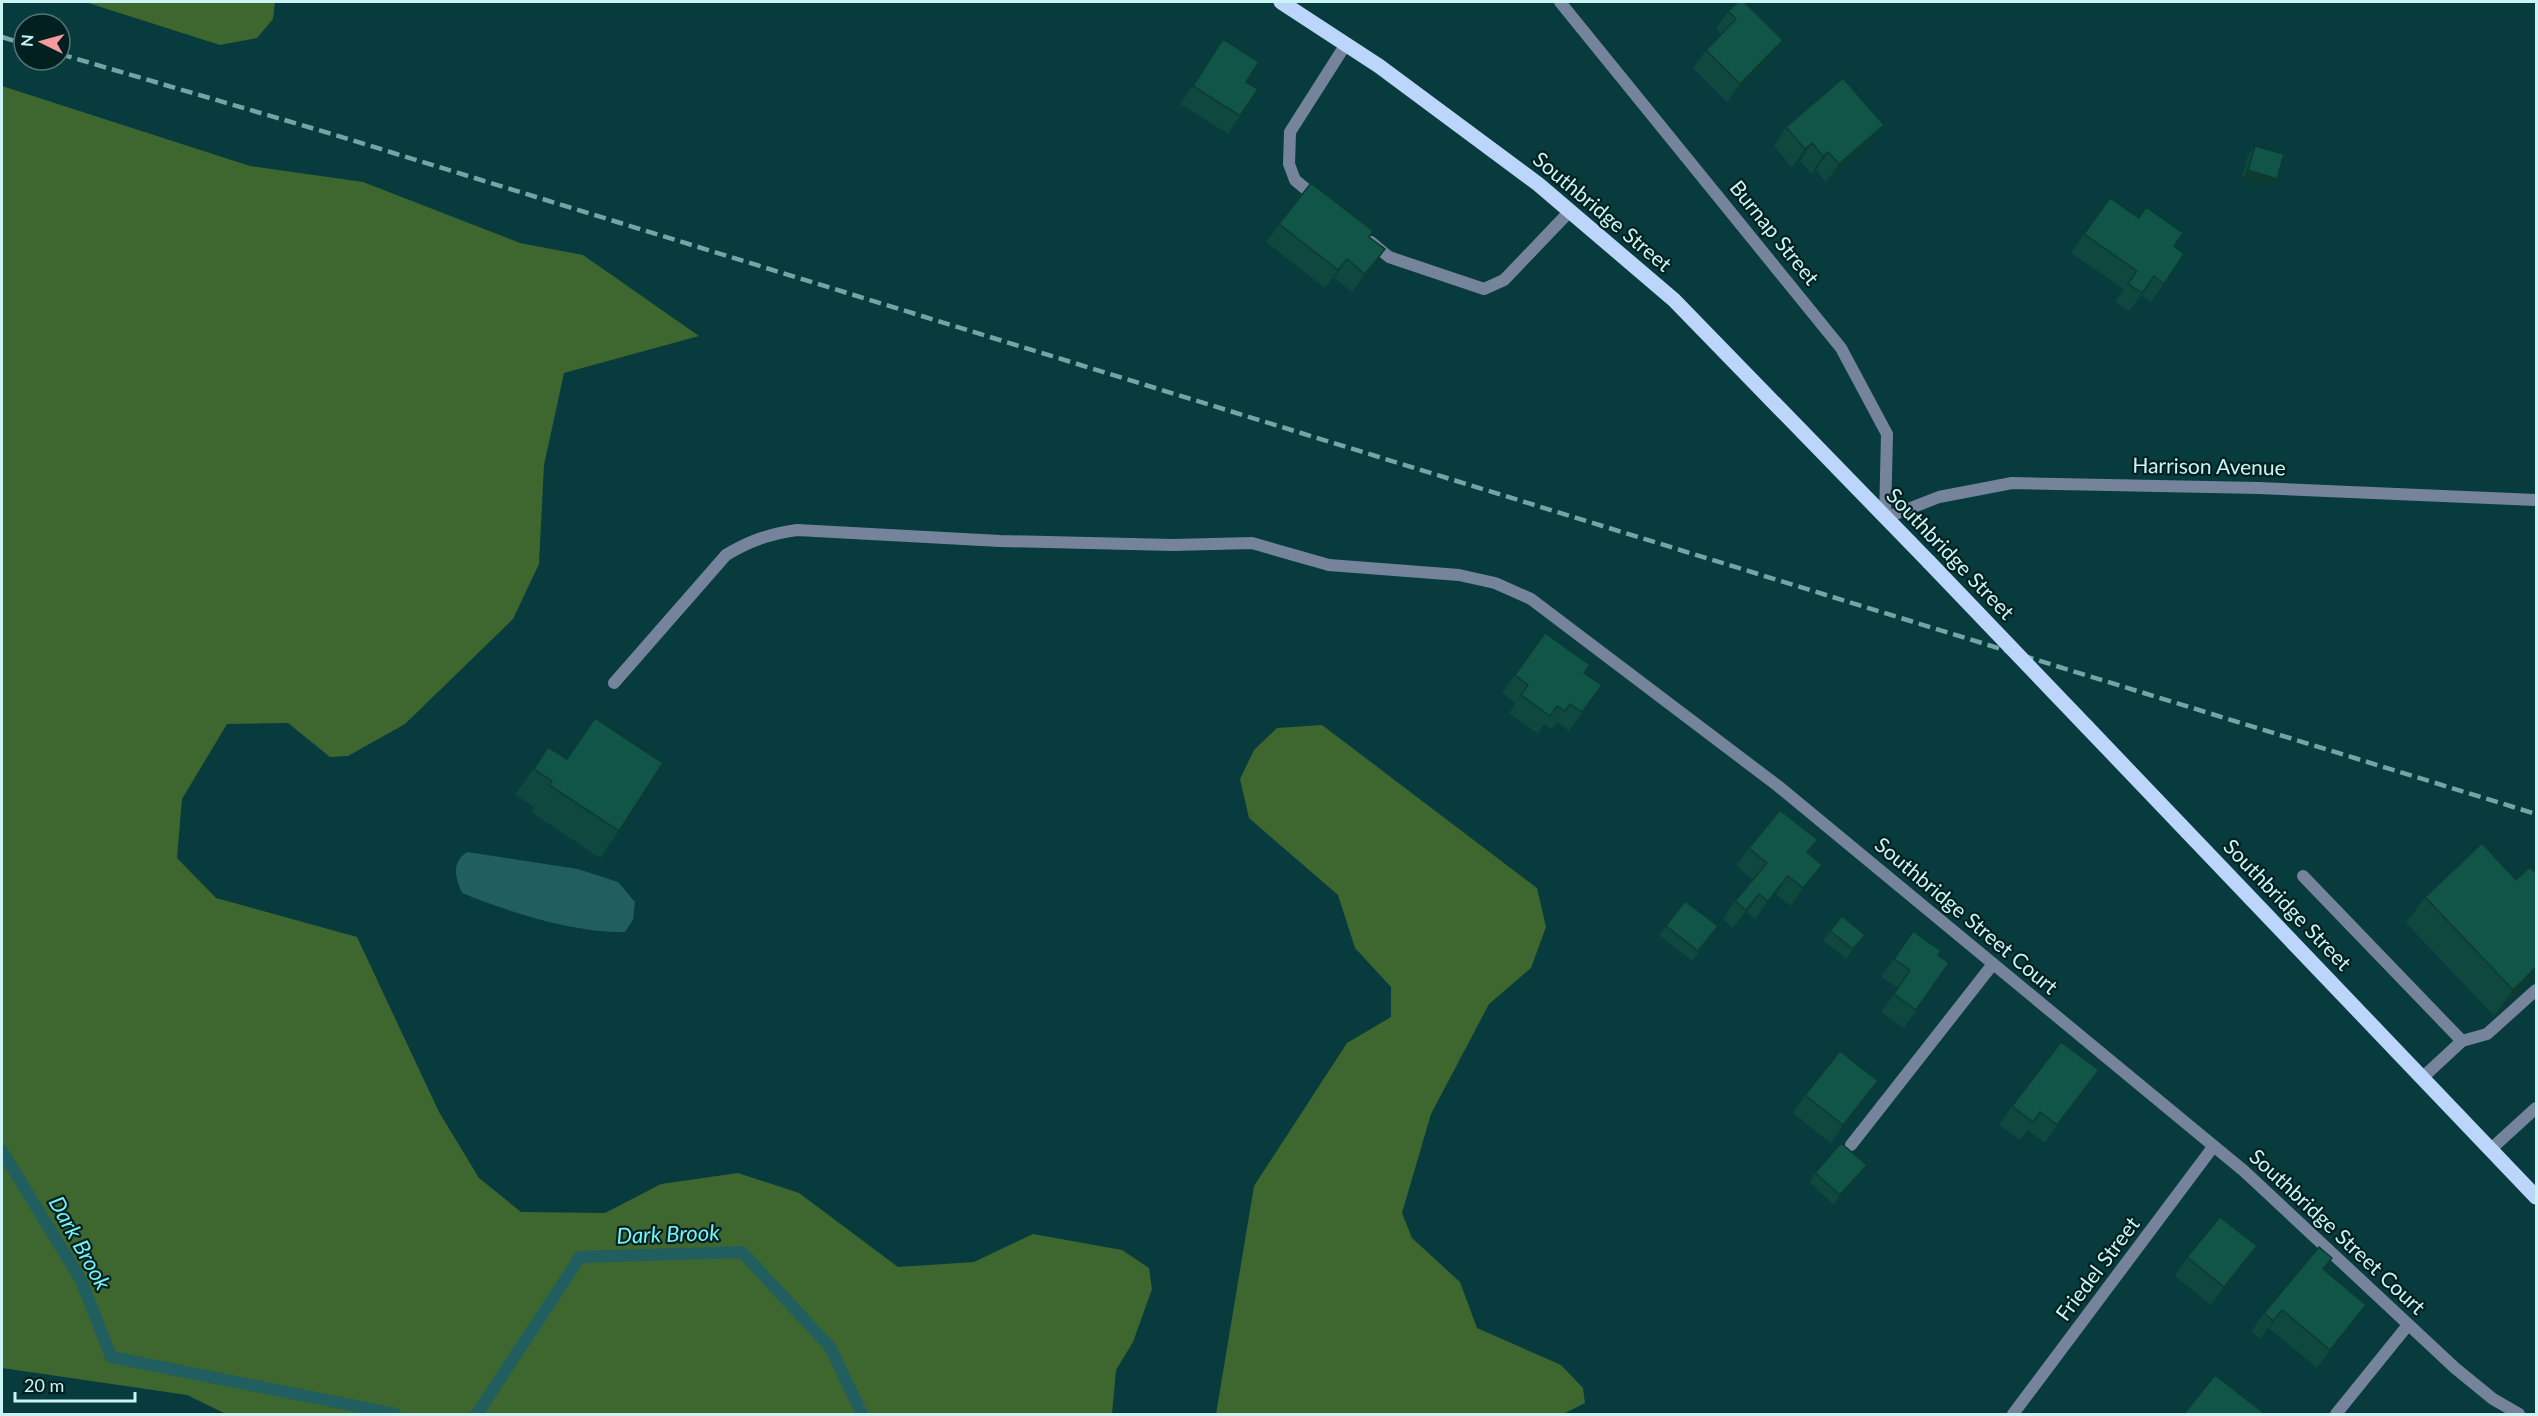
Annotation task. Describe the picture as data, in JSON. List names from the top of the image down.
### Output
{
  "streets": {
    "main road": ["Southbridge Street"],
    "street": [
      "Burnap Street",
      "Harrison Avenue",
      "Southbridge Street Court",
      "Friedel Street"
    ]
  },
  "crossings": [
    ["Southbridge Street", "Burnap Street"],
    ["Southbridge Street", "Harrison Avenue"],
    ["Burnap Street", "Harrison Avenue"],
    ["Southbridge Street Court", "Friedel Street"]
  ],
  "water": ["Dark Brook"],
  "scale_bar": "20 m",
  "north": "left"
}
